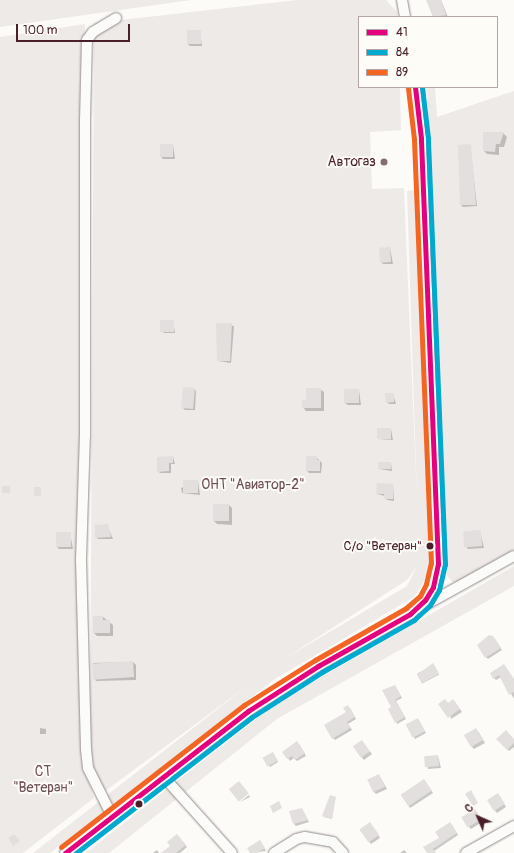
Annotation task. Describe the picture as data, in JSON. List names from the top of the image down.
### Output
{
  "parks": ["ОНТ \"Авиатор-2\"", "СТ \"Ветеран\""],
  "places": ["Автогаз", "С/о \"Ветеран\""],
  "lines": ["transit line 41", "transit line 84", "transit line 89"],
  "legend": ["41", "84", "89"],
  "scale_bar": "100 m",
  "north": "top left"
}
